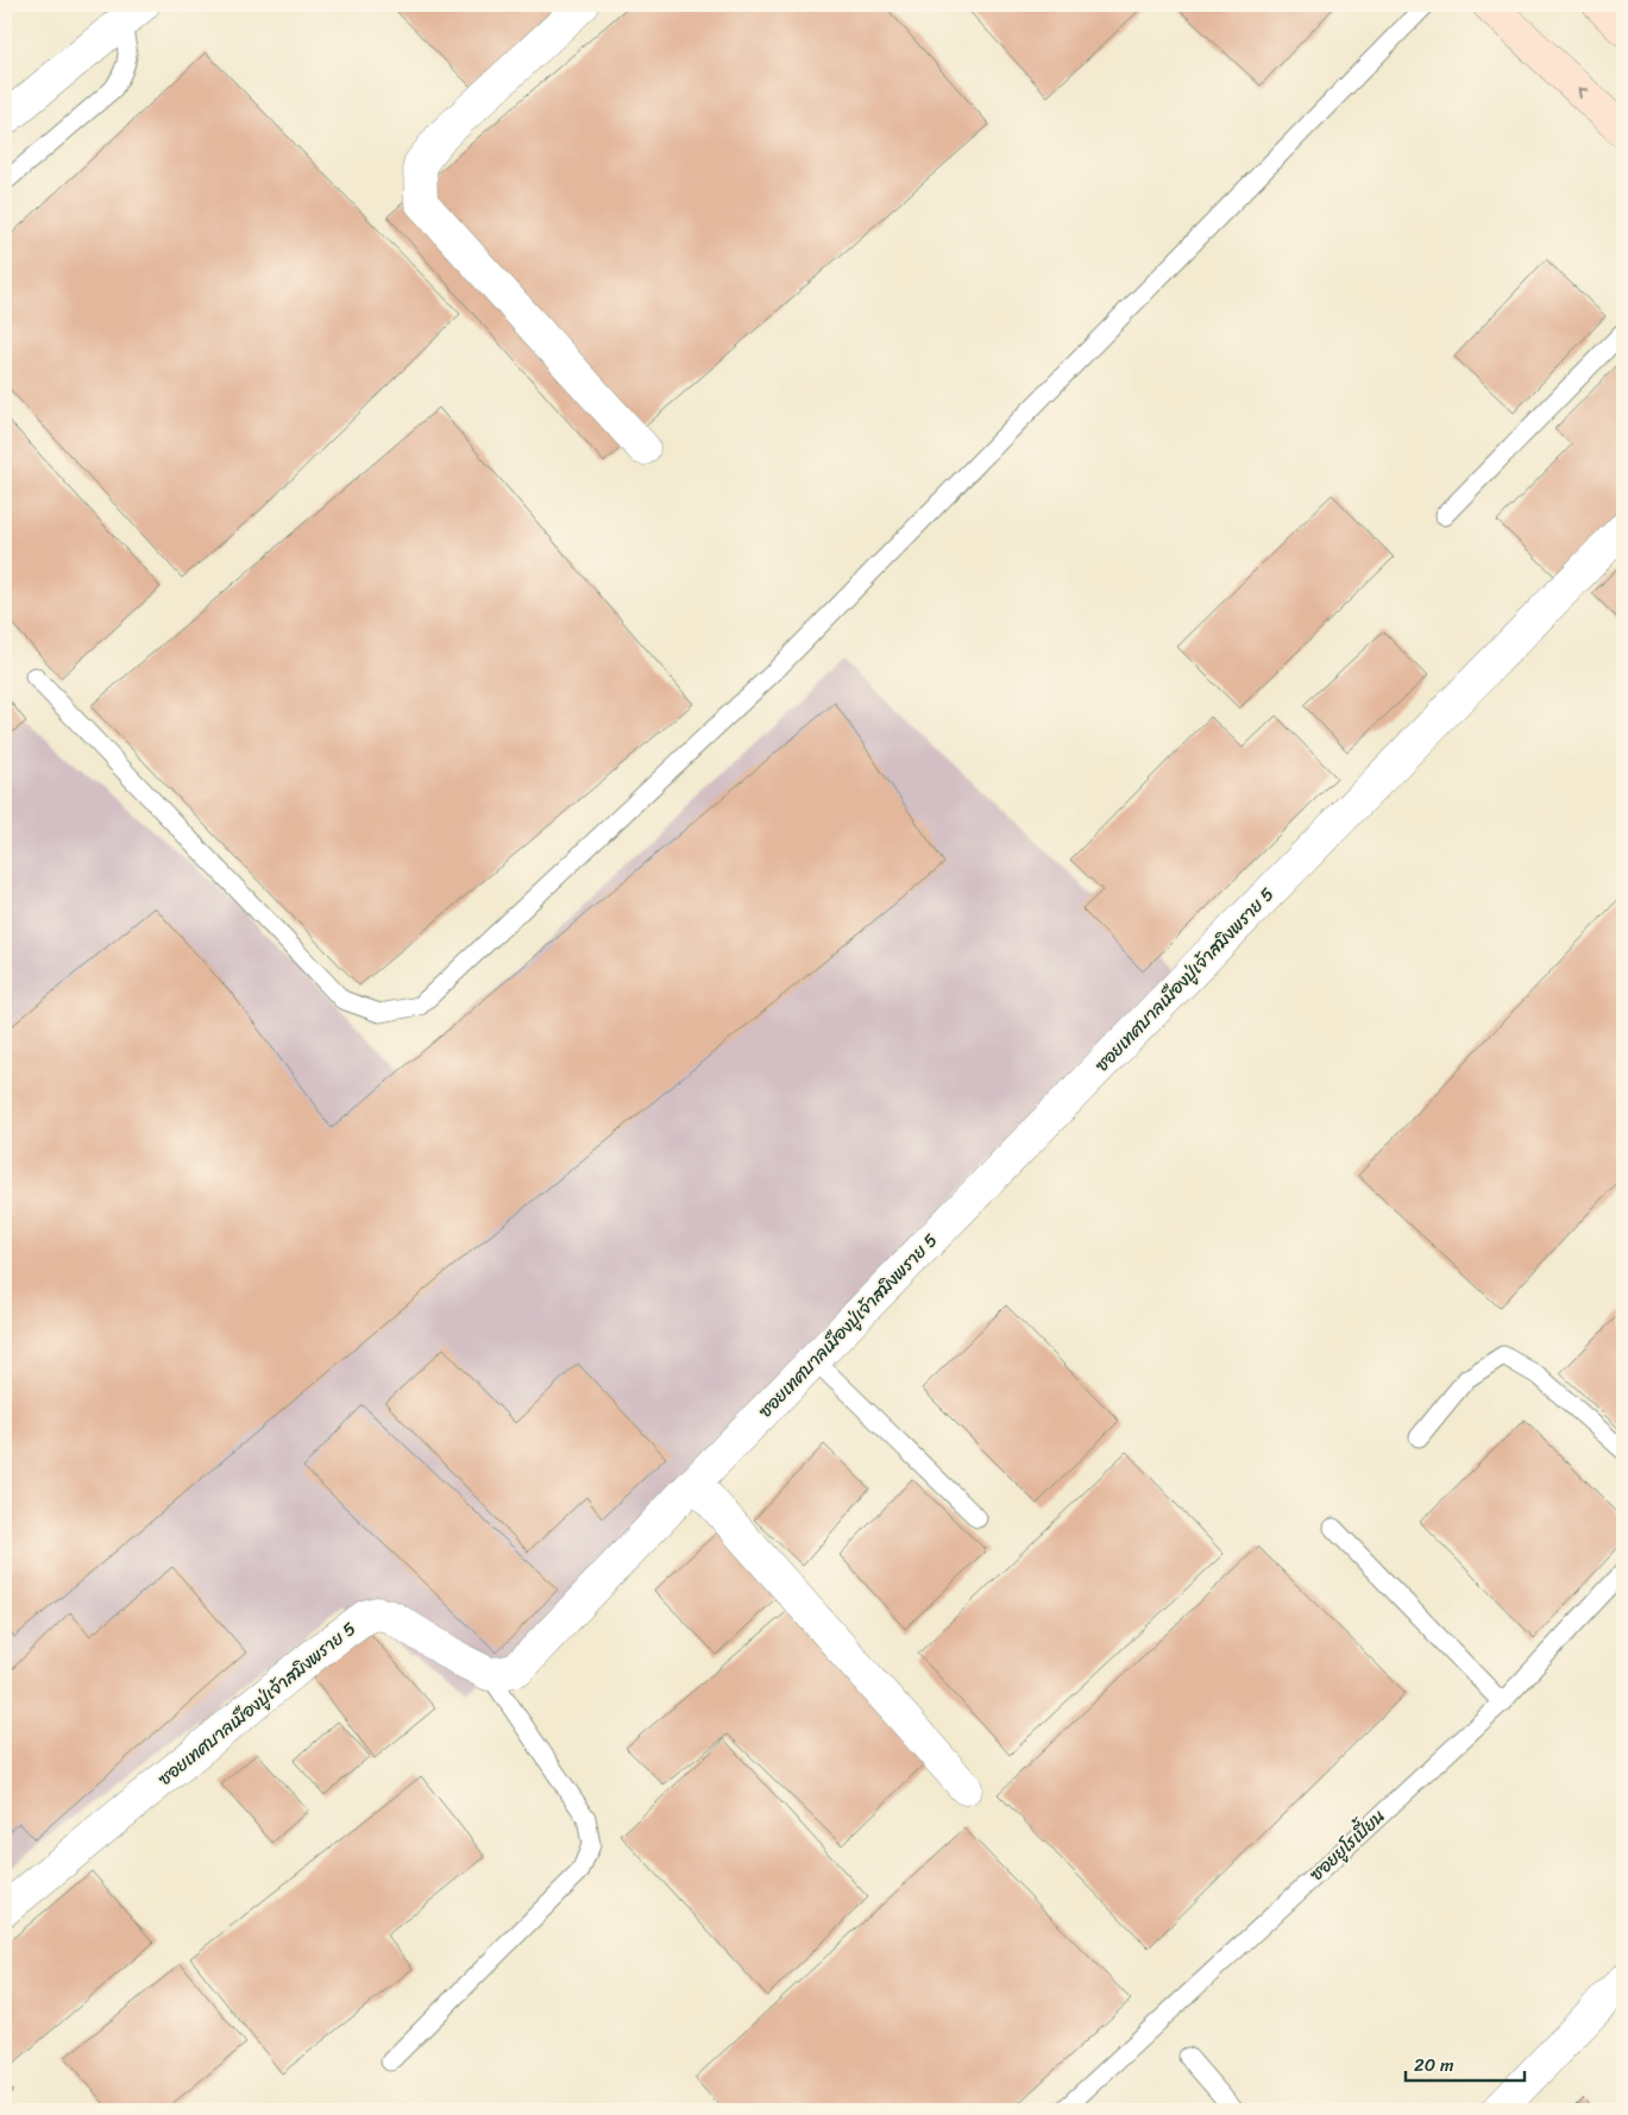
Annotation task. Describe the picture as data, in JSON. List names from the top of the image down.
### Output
{
  "streets": {
    "street": ["ซอยเทศบาลเมืองปู่เจ้าสมิงพราย 5"],
    "lane": ["ซอยยูโรเปี้ยน"]
  },
  "scale_bar": "20 m"
}
